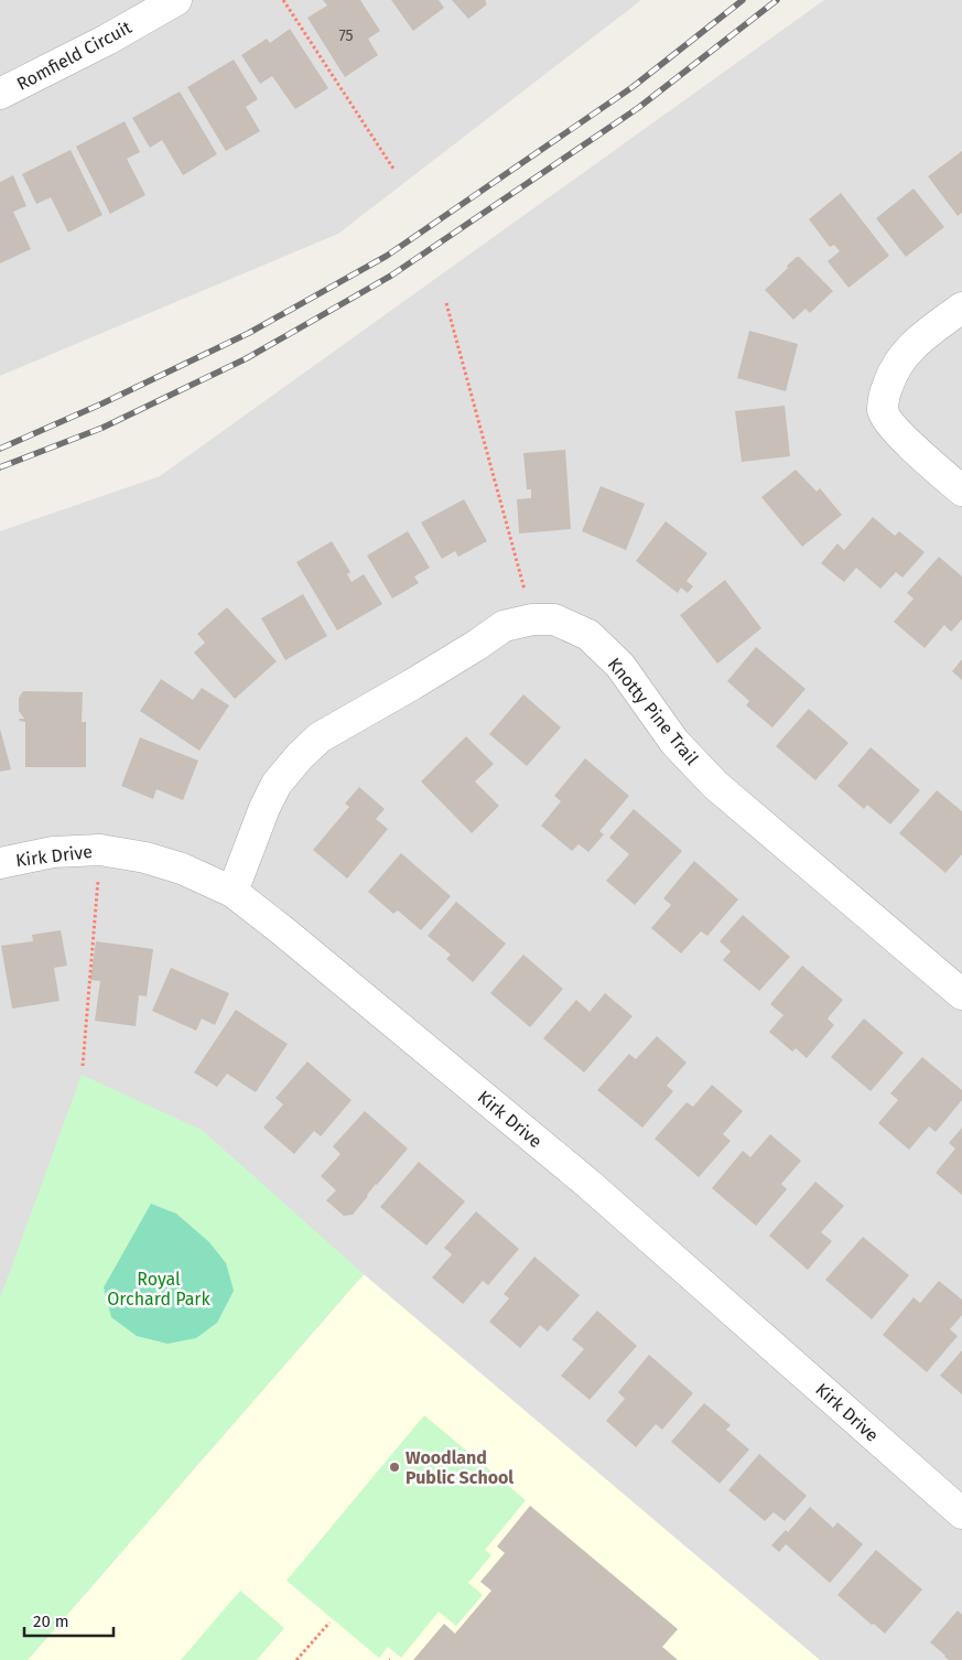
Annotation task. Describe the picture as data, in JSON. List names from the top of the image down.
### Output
{
  "streets": {
    "street": ["Romfield Circuit", "Knotty Pine Trail", "Kirk Drive"]
  },
  "crossings": [
    ["Knotty Pine Trail", "Kirk Drive"]
  ],
  "parks": ["Royal Orchard Park"],
  "places": ["Woodland Public School"],
  "house_numbers": ["75"],
  "scale_bar": "20 m"
}
